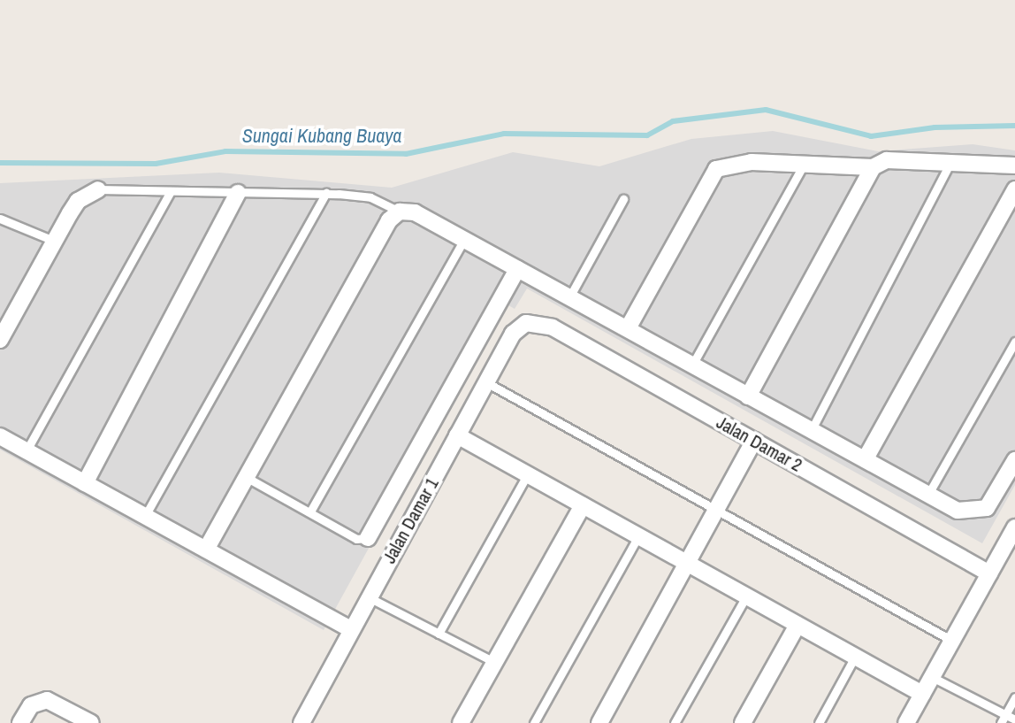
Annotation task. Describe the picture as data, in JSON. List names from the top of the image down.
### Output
{
  "streets": {
    "street": ["Jalan Damar 2", "Jalan Damar 1"]
  },
  "crossings": [
    ["Jalan Damar 2", "Jalan Damar 1"]
  ],
  "water": ["Sungai Kubang Buaya"]
}
